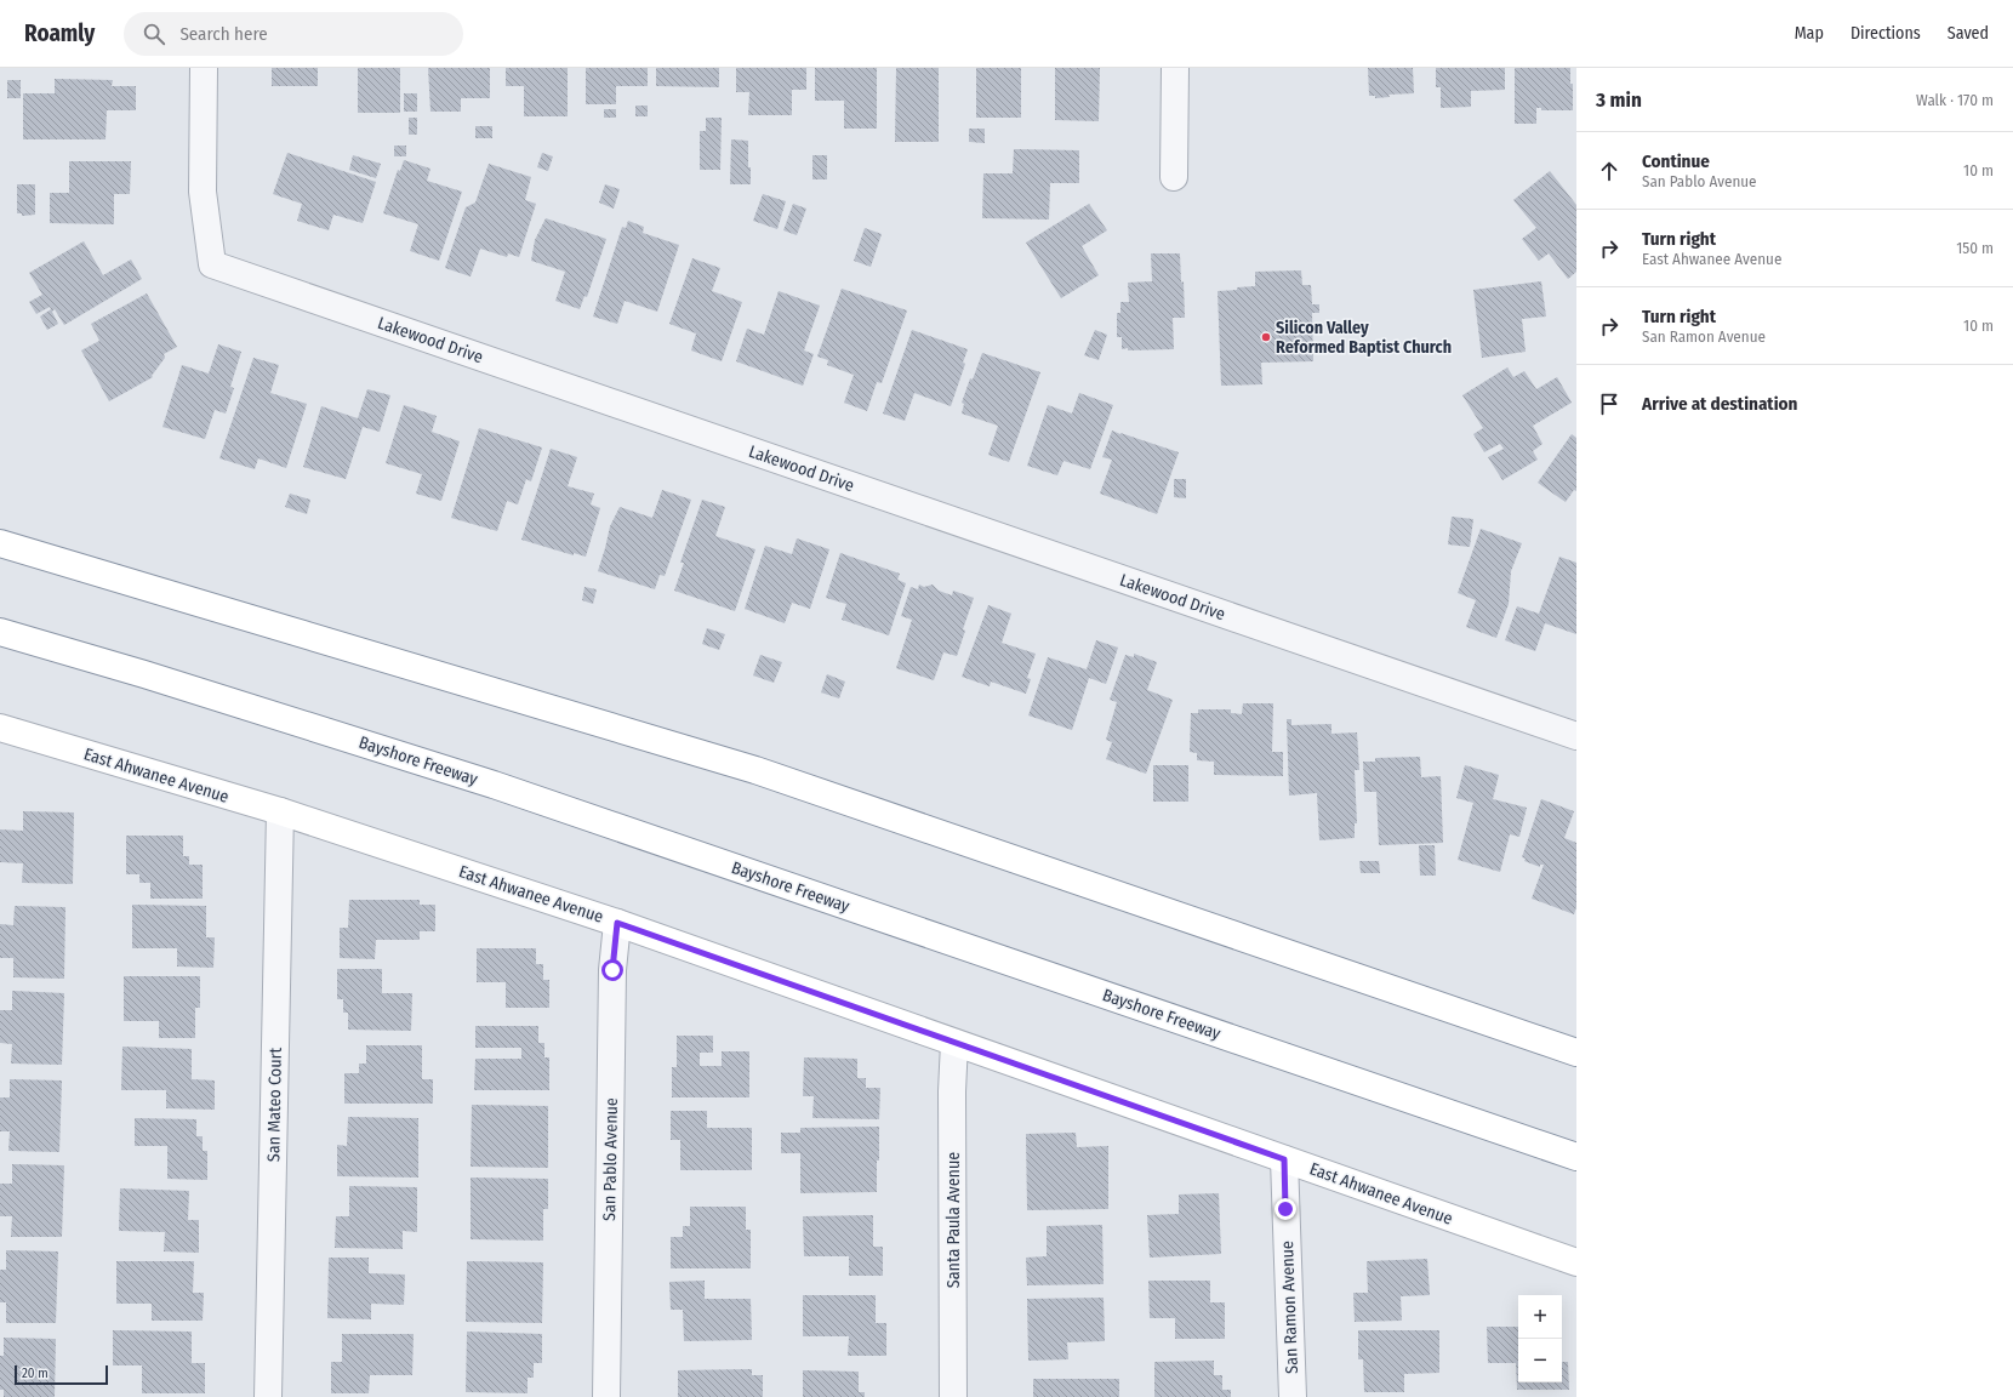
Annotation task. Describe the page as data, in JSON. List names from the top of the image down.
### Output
{
  "streets": {
    "main road": ["Bayshore Freeway", "East Ahwanee Avenue"],
    "street": [
      "Lakewood Drive",
      "San Mateo Court",
      "San Pablo Avenue",
      "Santa Paula Avenue",
      "San Ramon Avenue"
    ]
  },
  "crossings": [
    ["East Ahwanee Avenue", "San Mateo Court"],
    ["East Ahwanee Avenue", "San Pablo Avenue"],
    ["East Ahwanee Avenue", "Santa Paula Avenue"],
    ["East Ahwanee Avenue", "San Ramon Avenue"]
  ],
  "places": ["Silicon Valley Reformed Baptist Church"],
  "scale_bar": "20 m",
  "page": {
    "header": "Roamly",
    "search": "Search here",
    "nav": ["Map", "Directions", "Saved"],
    "heading": ["3 min", "Walk · 170 m"],
    "list": [
      ["Continue", "San Pablo Avenue", "10 m"],
      ["Turn right", "East Ahwanee Avenue", "150 m"],
      ["Turn right", "San Ramon Avenue", "10 m"],
      "Arrive at destination"
    ],
    "map_buttons": ["+", "−"],
    "scale": "20 m"
  }
}
